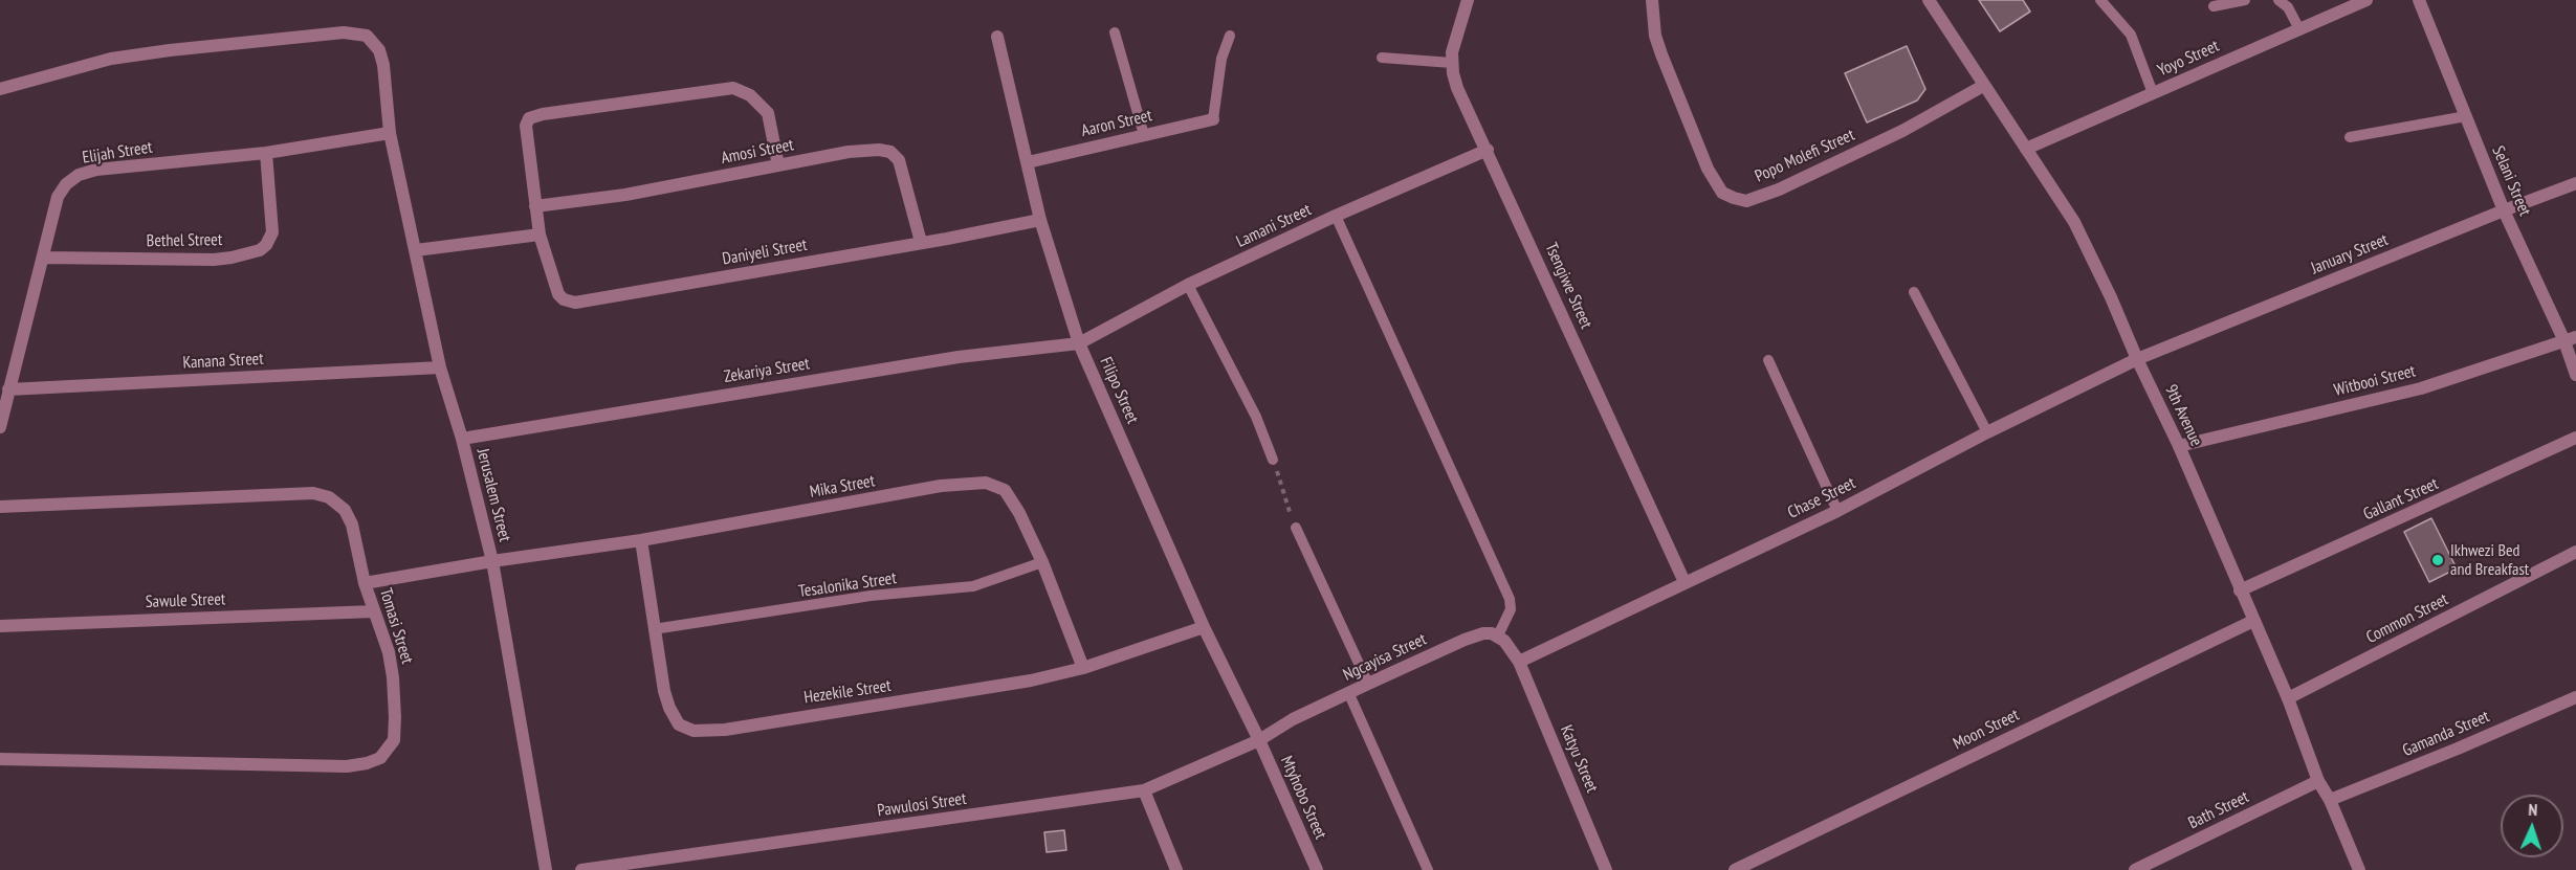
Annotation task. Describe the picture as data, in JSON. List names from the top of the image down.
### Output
{
  "streets": {
    "street": [
      "Yoyo Street",
      "Aaron Street",
      "Amosi Street",
      "Elijah Street",
      "Popo Molefi Street",
      "Selani Street",
      "Lamani Street",
      "Bethel Street",
      "Daniyeli Street",
      "January Street",
      "Tsengiwe Street",
      "Kanana Street",
      "Zekariya Street",
      "Witbooi Street",
      "Filipo Street",
      "9th Avenue",
      "Mika Street",
      "Jerusalem Street",
      "Chase Street",
      "Gallant Street",
      "Sawule Street",
      "Common Street",
      "Tomasi Street",
      "Ngcayisa Street",
      "Hezekile Street",
      "Moon Street",
      "Gamanda Street",
      "Katyu Street",
      "Mtyhobo Street",
      "Pawulosi Street",
      "Bath Street"
    ],
    "lane": ["Tesalonika Street"]
  },
  "crossings": [
    ["Yoyo Street", "9th Avenue"],
    ["Aaron Street", "Filipo Street"],
    ["Amosi Street", "Daniyeli Street"],
    ["Elijah Street", "Bethel Street"],
    ["Elijah Street", "Kanana Street"],
    ["Elijah Street", "Jerusalem Street"],
    ["Popo Molefi Street", "9th Avenue"],
    ["Selani Street", "January Street"],
    ["Selani Street", "Witbooi Street"],
    ["Lamani Street", "Tsengiwe Street"],
    ["Lamani Street", "Zekariya Street"],
    ["Lamani Street", "Filipo Street"],
    ["Daniyeli Street", "Filipo Street"],
    ["January Street", "9th Avenue"],
    ["January Street", "Chase Street"],
    ["Tsengiwe Street", "Chase Street"],
    ["Kanana Street", "Jerusalem Street"],
    ["Zekariya Street", "Filipo Street"],
    ["Zekariya Street", "Jerusalem Street"],
    ["Witbooi Street", "9th Avenue"],
    ["Filipo Street", "Ngcayisa Street"],
    ["Filipo Street", "Hezekile Street"],
    ["Filipo Street", "Mtyhobo Street"],
    ["Filipo Street", "Pawulosi Street"],
    ["9th Avenue", "Chase Street"],
    ["9th Avenue", "Gallant Street"],
    ["9th Avenue", "Common Street"],
    ["9th Avenue", "Moon Street"],
    ["9th Avenue", "Gamanda Street"],
    ["9th Avenue", "Bath Street"],
    ["Mika Street", "Jerusalem Street"],
    ["Mika Street", "Tesalonika Street"],
    ["Mika Street", "Hezekile Street"],
    ["Chase Street", "Katyu Street"],
    ["Tesalonika Street", "Hezekile Street"],
    ["Sawule Street", "Tomasi Street"],
    ["Ngcayisa Street", "Mtyhobo Street"],
    ["Ngcayisa Street", "Pawulosi Street"],
    ["Mtyhobo Street", "Pawulosi Street"]
  ],
  "places": ["Ikhwezi Bed and Breakfast"],
  "north": "top"
}
